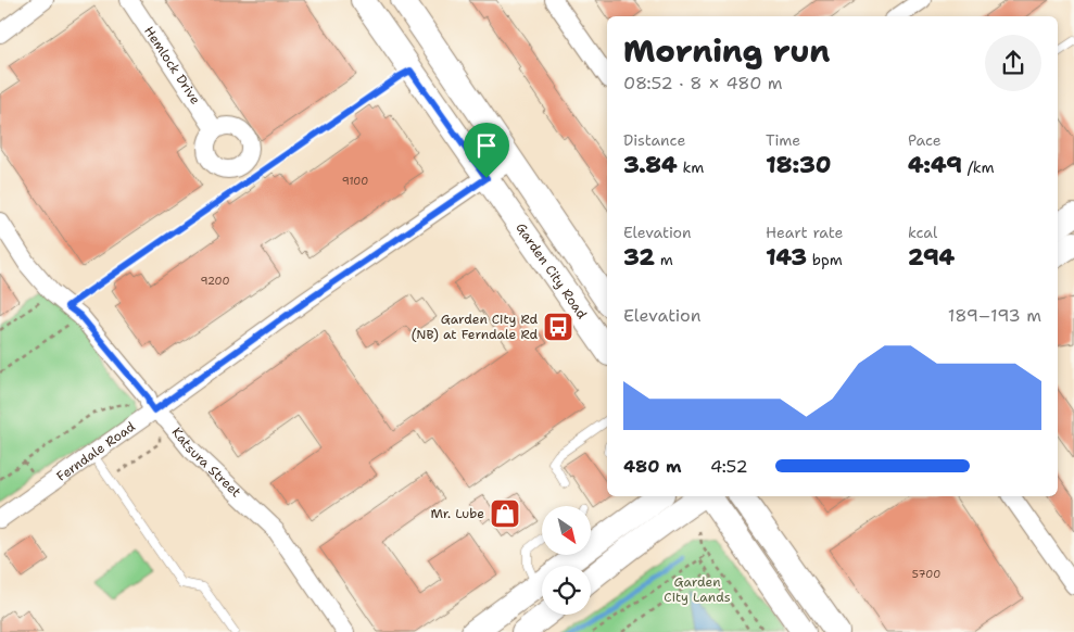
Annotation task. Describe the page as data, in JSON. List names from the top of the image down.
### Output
{
  "streets": {
    "main road": ["Garden City Road"],
    "street": ["Hemlock Drive", "Ferndale Road", "Katsura Street"]
  },
  "crossings": [
    ["Garden City Road", "Ferndale Road"],
    ["Ferndale Road", "Katsura Street"]
  ],
  "parks": ["Garden City Lands"],
  "places": {
    "bus stop": ["Garden City Rd (NB) at Ferndale Rd"],
    "shop": ["Mr. Lube"]
  },
  "house_numbers": ["9100", "9200", "5700"],
  "north": "bottom right",
  "page": {
    "heading": ["Morning run", "08:52 · 8 × 480 m"],
    "stats": [
      ["Distance", "3.84 km"],
      ["Time", "18:30"],
      ["Pace", "4:49 /km"],
      ["Elevation", "32 m"],
      ["Heart rate", "143 bpm"],
      ["kcal", "294"]
    ],
    "chart": ["Elevation", "189–193 m"],
    "list": [
      {
        "name": "480 m",
        "note": "4:52"
      }
    ]
  }
}
